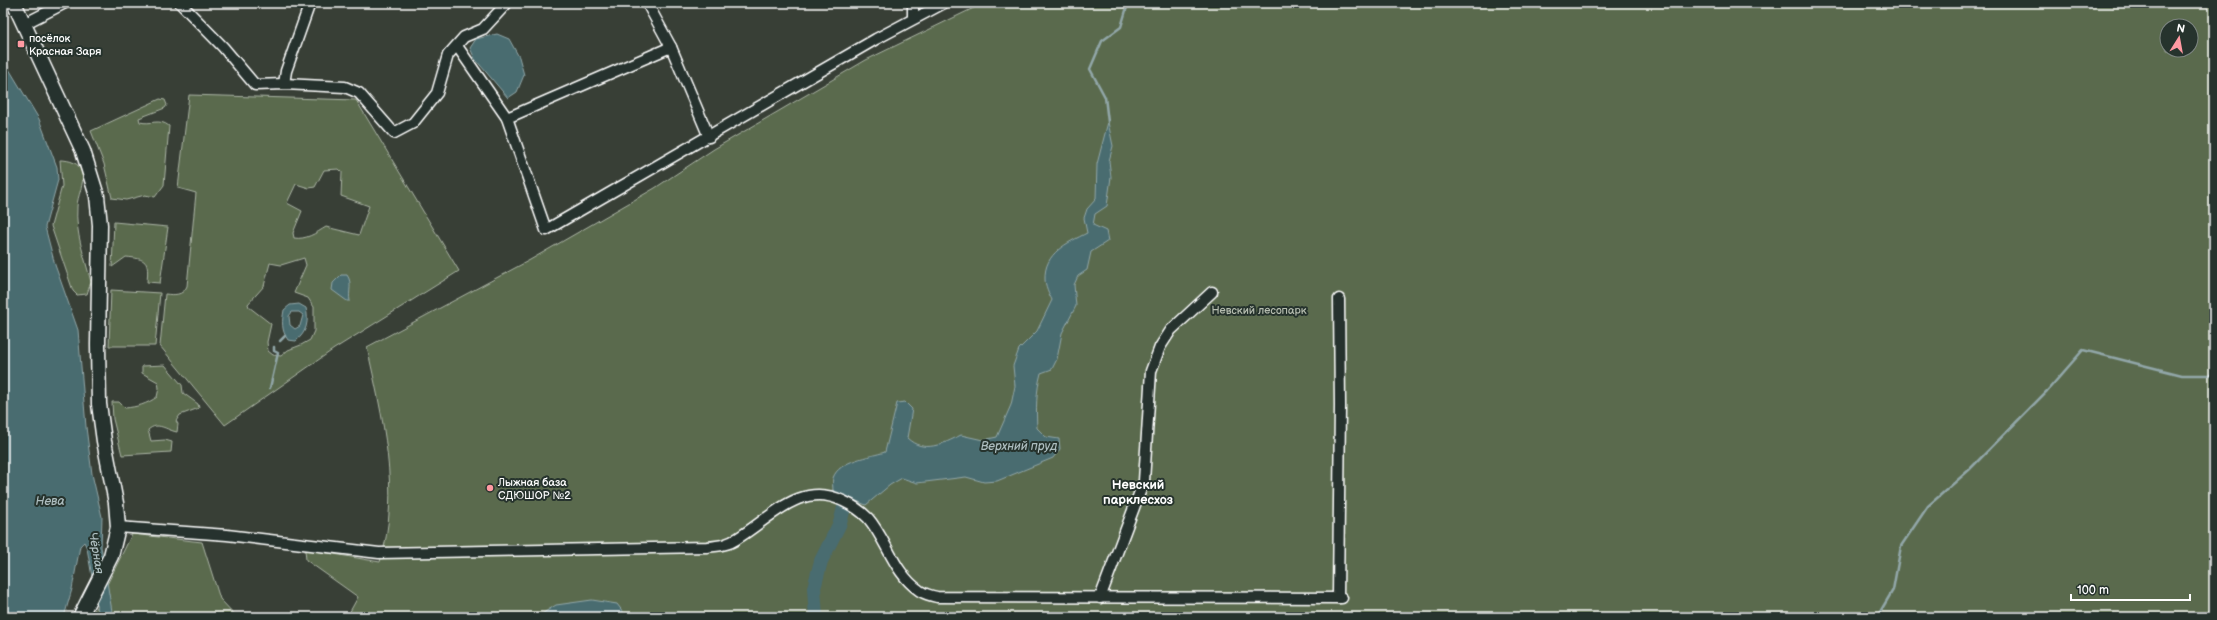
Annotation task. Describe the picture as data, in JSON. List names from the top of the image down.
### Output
{
  "districts": ["Невский парклесхоз"],
  "water": ["Верхний пруд", "Нева", "Чёрная"],
  "parks": ["Невский лесопарк"],
  "places": {
    "transit": ["посёлок Красная Заря"],
    "other": ["Лыжная база СДЮШОР №2"]
  },
  "scale_bar": "100 m",
  "north": "top"
}
